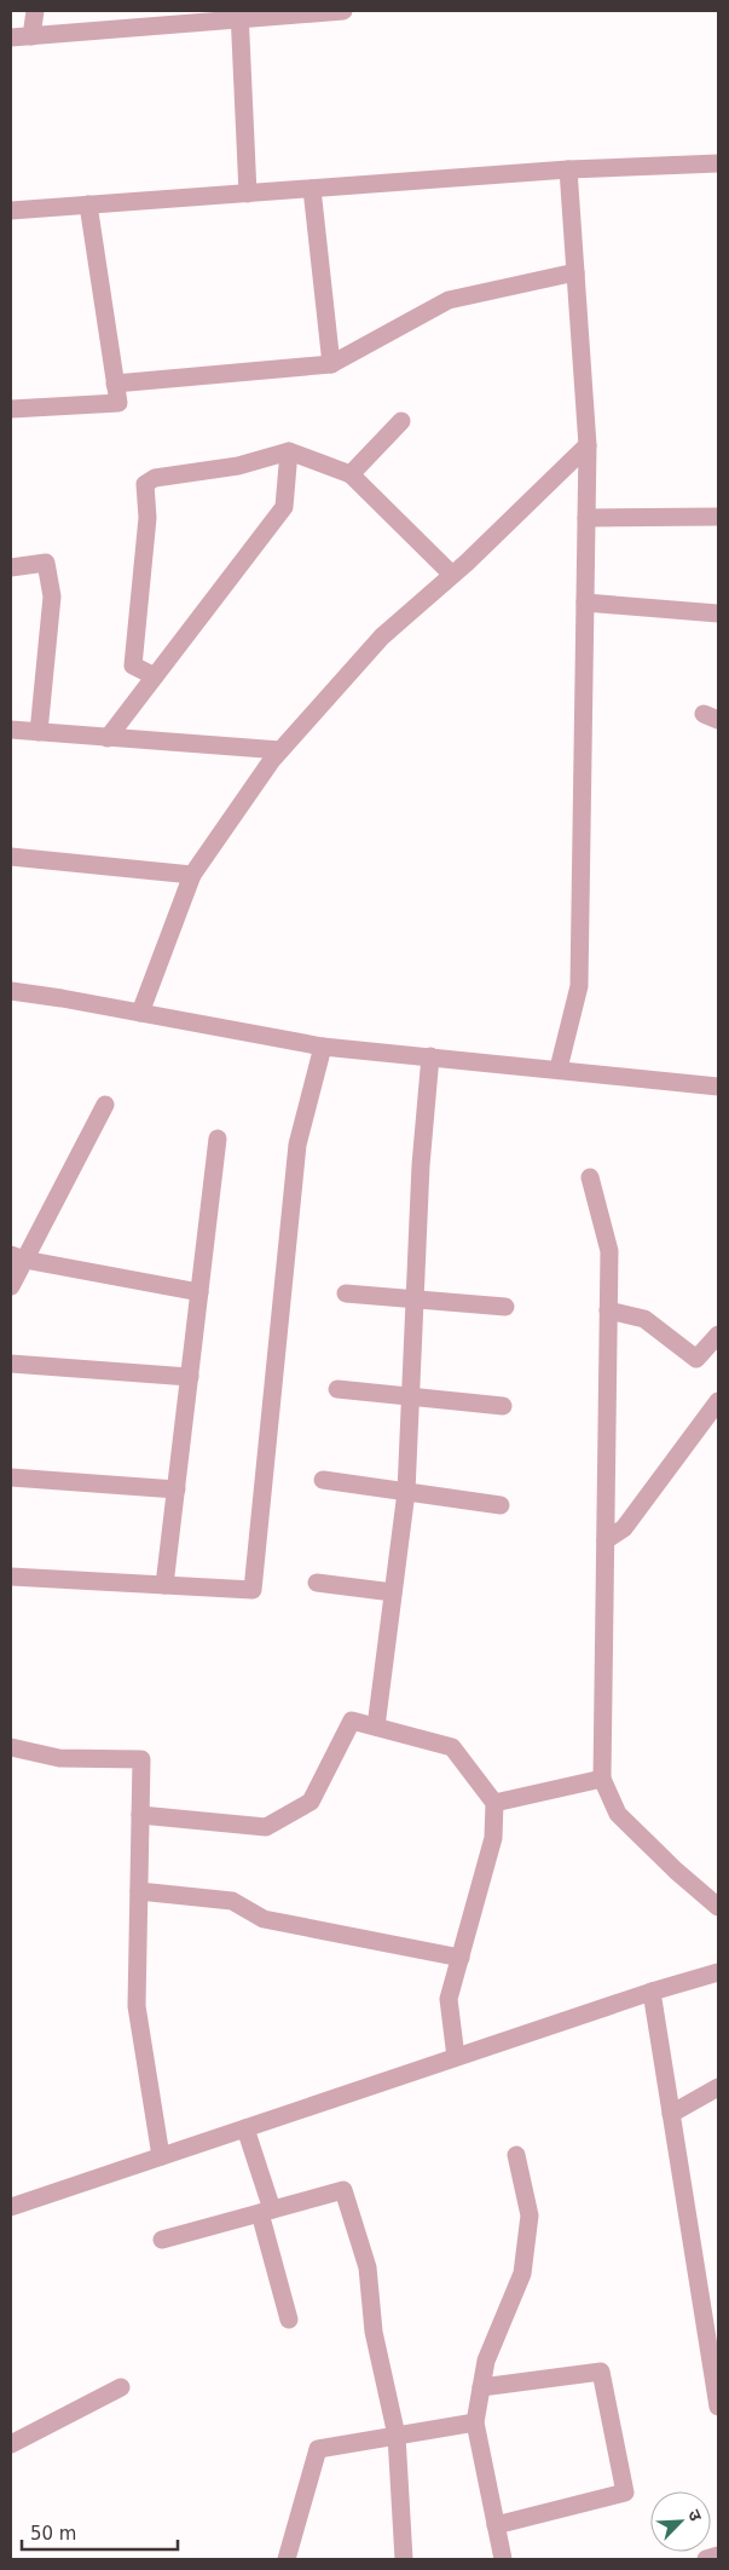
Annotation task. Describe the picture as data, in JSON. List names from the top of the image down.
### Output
{
  "scale_bar": "50 m",
  "north": "top right"
}
